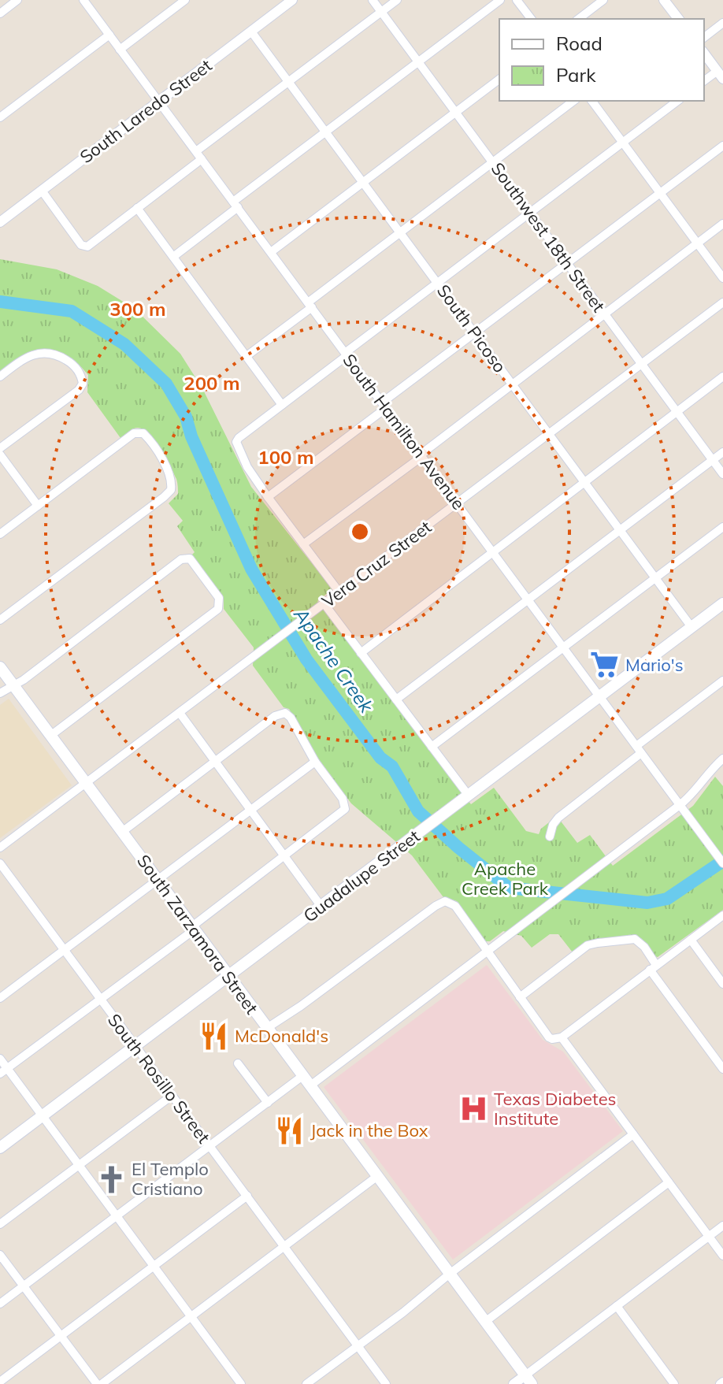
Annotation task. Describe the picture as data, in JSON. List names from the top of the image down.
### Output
{
  "streets": {
    "main road": ["Guadalupe Street", "South Zarzamora Street"],
    "street": [
      "South Laredo Street",
      "Southwest 18th Street",
      "South Picoso",
      "South Hamilton Avenue",
      "Vera Cruz Street",
      "South Rosillo Street"
    ]
  },
  "crossings": [
    ["South Laredo Street", "South Picoso"],
    ["South Laredo Street", "South Hamilton Avenue"],
    ["Southwest 18th Street", "Vera Cruz Street"],
    ["South Picoso", "Vera Cruz Street"],
    ["South Picoso", "Guadalupe Street"],
    ["South Hamilton Avenue", "Vera Cruz Street"],
    ["South Hamilton Avenue", "Guadalupe Street"],
    ["Vera Cruz Street", "South Zarzamora Street"],
    ["Guadalupe Street", "South Zarzamora Street"],
    ["Guadalupe Street", "South Rosillo Street"]
  ],
  "water": ["Apache Creek"],
  "parks": ["Apache Creek Park"],
  "places": {
    "supermarket": ["Mario's"],
    "restaurant": ["McDonald's", "Jack in the Box"],
    "hospital": ["Texas Diabetes Institute"],
    "church": ["El Templo Cristiano"]
  },
  "legend": ["Road", "Park"],
  "rings": ["300 m", "200 m", "100 m"]
}
